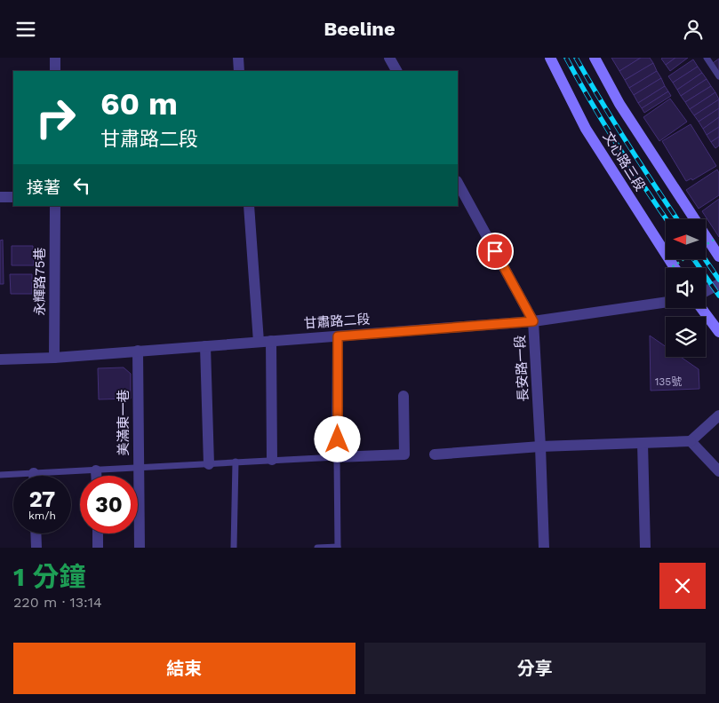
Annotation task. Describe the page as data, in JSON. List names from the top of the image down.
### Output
{
  "streets": {
    "main road": ["文心路三段"],
    "street": [
      "永輝路75巷",
      "甘肅路二段",
      "長安路一段",
      "美滿東一巷"
    ]
  },
  "crossings": [
    ["永輝路75巷", "甘肅路二段"],
    ["甘肅路二段", "長安路一段"],
    ["甘肅路二段", "美滿東一巷"]
  ],
  "house_numbers": ["135號"],
  "north": "left",
  "page": {
    "header": "Beeline",
    "turn": ["60 m", "甘肅路二段"],
    "then": "接著",
    "speed": "27 km/h",
    "limit": "30",
    "heading": ["1 分鐘", "220 m · 13:14"],
    "buttons": ["結束", "分享"]
  }
}
